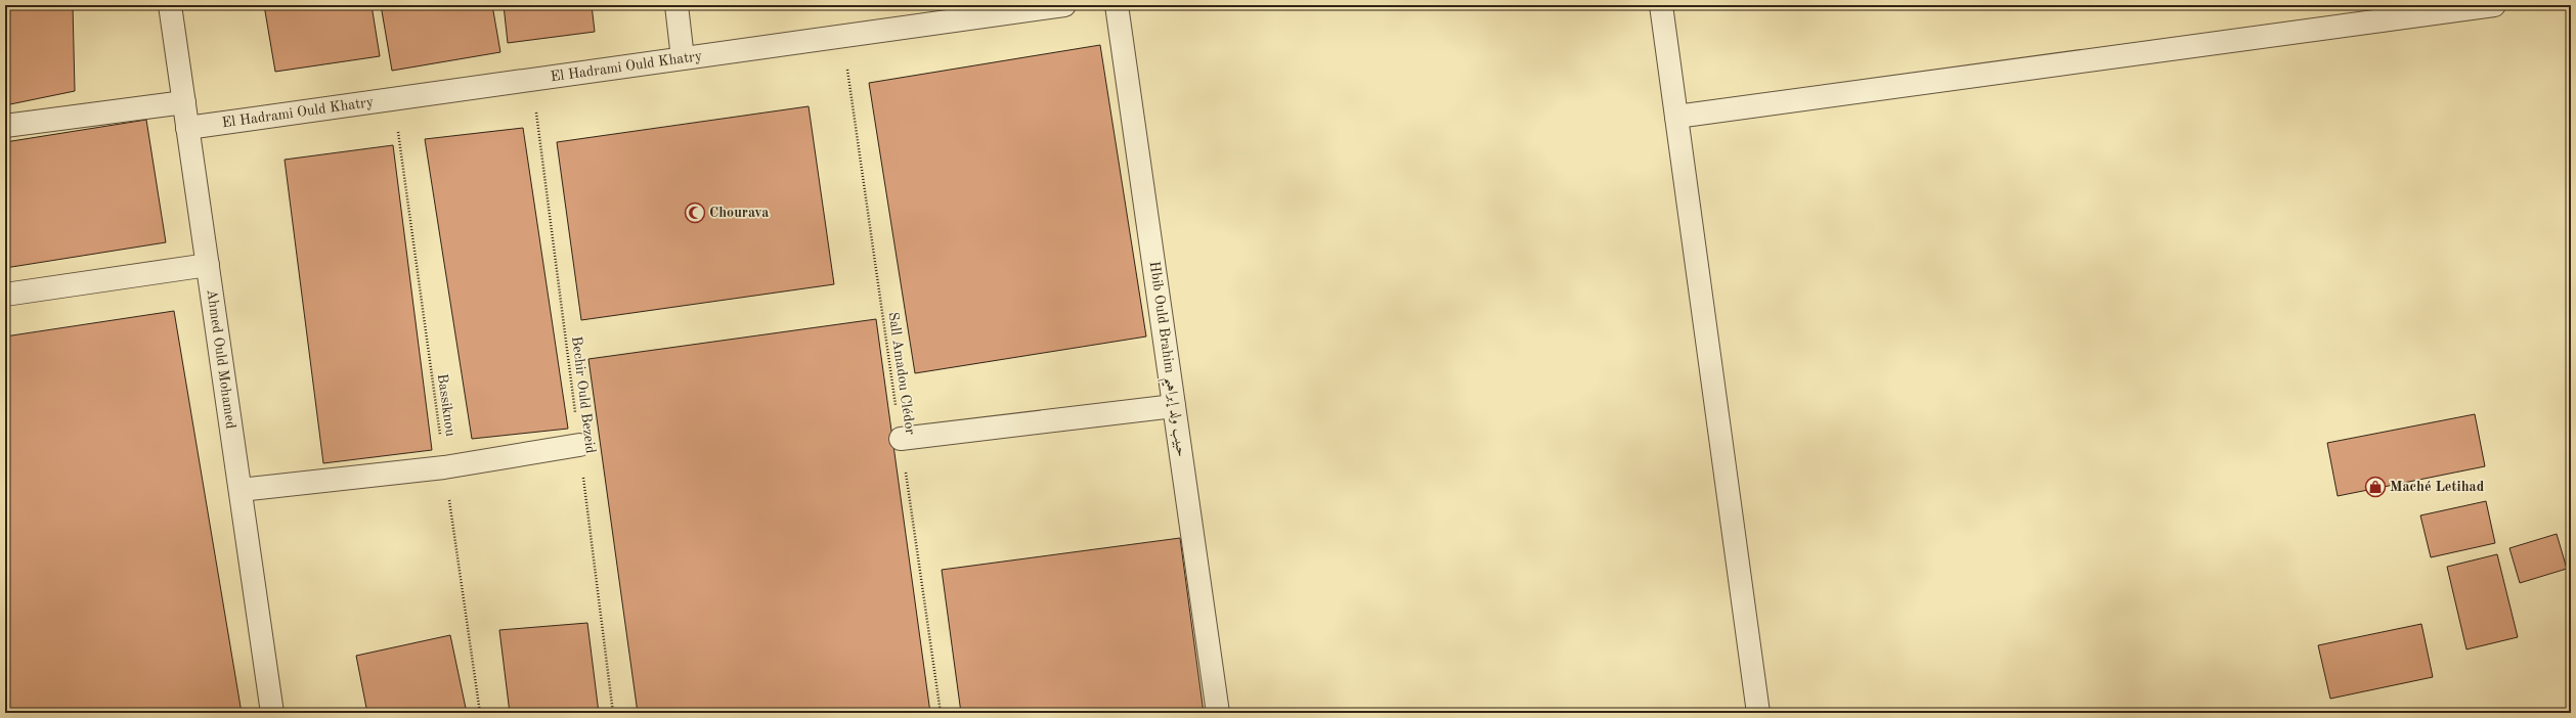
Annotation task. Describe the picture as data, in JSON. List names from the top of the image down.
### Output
{
  "streets": {
    "street": ["El Hadrami Ould Khatry", "Ahmed Ould Mohamed", "Hbib Ould Brahim حبيب ولد إبراهيم"],
    "path": ["Sall Amadou Clédor", "Bechir Ould Bezeid", "Bassiknou"]
  },
  "crossings": [
    ["El Hadrami Ould Khatry", "Ahmed Ould Mohamed"],
    ["El Hadrami Ould Khatry", "Sall Amadou Clédor"],
    ["El Hadrami Ould Khatry", "Bechir Ould Bezeid"],
    ["El Hadrami Ould Khatry", "Bassiknou"]
  ],
  "places": {
    "mosque": ["Chourava"],
    "shop": ["Maché Letihad"]
  }
}
